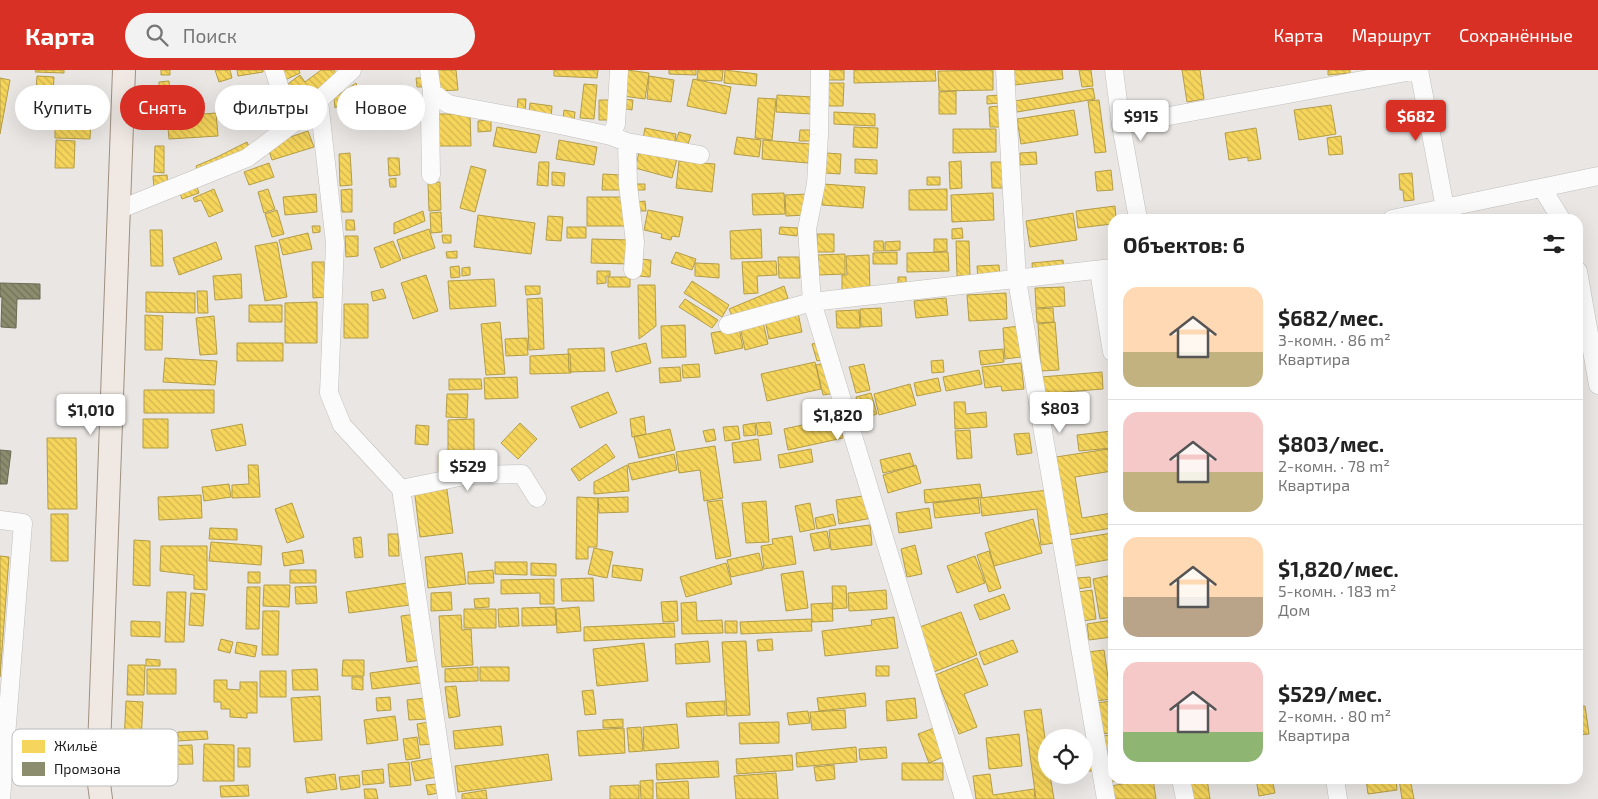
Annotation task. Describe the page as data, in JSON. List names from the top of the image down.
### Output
{
  "legend": ["Жильё", "Промзона"],
  "page": {
    "header": "Карта",
    "search": "Поиск",
    "nav": ["Карта", "Маршрут", "Сохранённые"],
    "chip": [
      "Купить",
      "Снять",
      "Фильтры",
      "Новое"
    ],
    "price": [
      "$915",
      "$682",
      "$803",
      "$1,010",
      "$1,820",
      "$529"
    ],
    "heading": "Объектов: 6",
    "list": [
      {
        "name": "$682/мес.",
        "note": "3-комн. · 86 m² · Квартира"
      },
      {
        "name": "$803/мес.",
        "note": "2-комн. · 78 m² · Квартира"
      },
      {
        "name": "$1,820/мес.",
        "note": "5-комн. · 183 m² · Дом"
      },
      {
        "name": "$529/мес.",
        "note": "2-комн. · 80 m² · Квартира"
      }
    ]
  }
}
